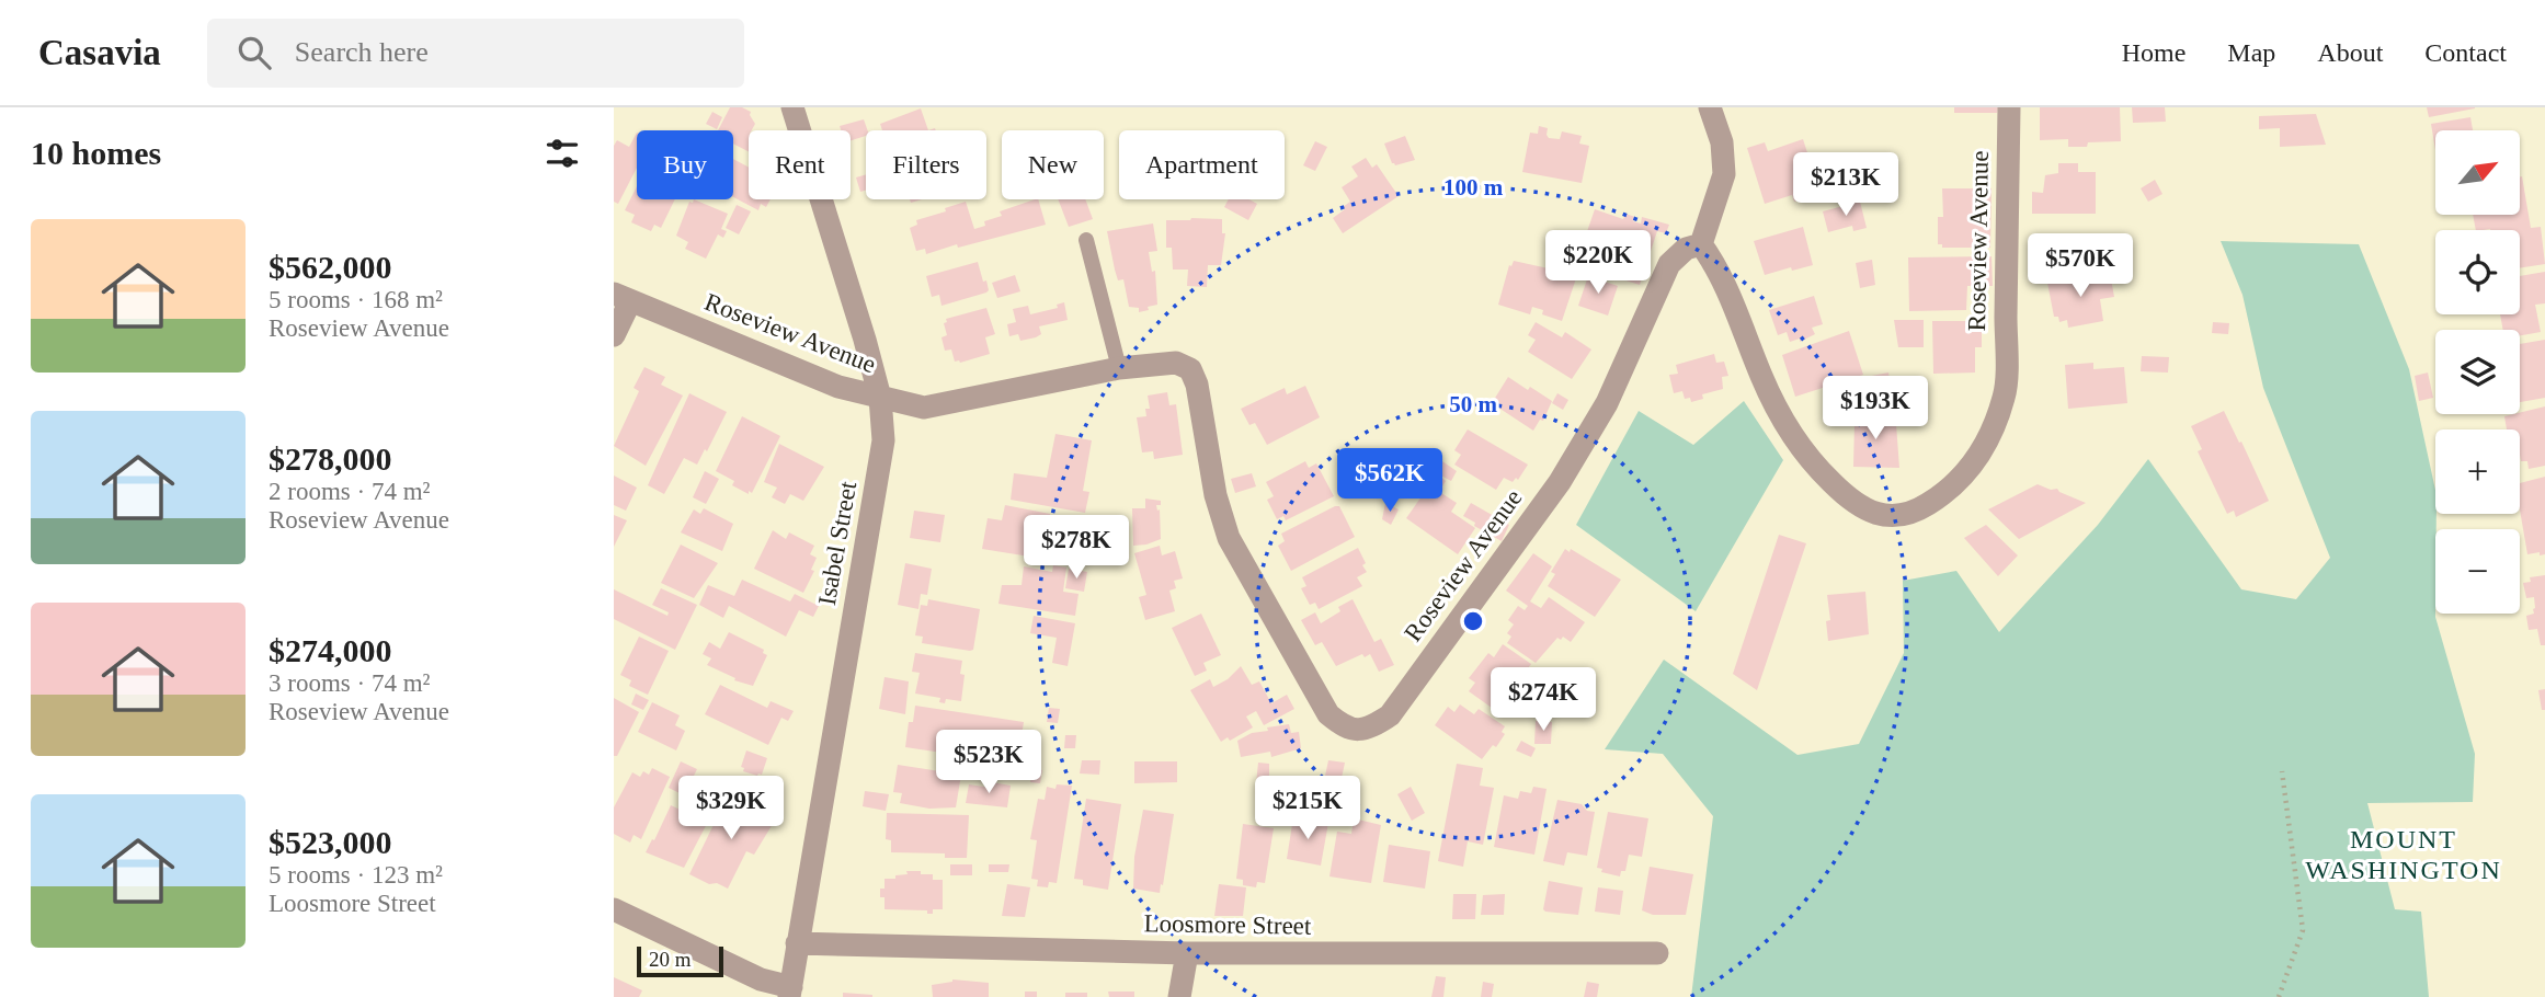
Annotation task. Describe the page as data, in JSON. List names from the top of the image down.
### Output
{
  "streets": {
    "street": ["Roseview Avenue", "Isabel Street", "Loosmore Street"]
  },
  "crossings": [
    ["Roseview Avenue", "Isabel Street"],
    ["Isabel Street", "Loosmore Street"]
  ],
  "districts": ["MOUNT WASHINGTON"],
  "scale_bar": "20 m",
  "north": "top right",
  "page": {
    "header": "Casavia",
    "search": "Search here",
    "nav": [
      "Home",
      "Map",
      "About",
      "Contact"
    ],
    "heading": "10 homes",
    "map_buttons": ["+", "−"],
    "chip": [
      "Buy",
      "Rent",
      "Filters",
      "New",
      "Apartment"
    ],
    "price": [
      "$213K",
      "$220K",
      "$570K",
      "$193K",
      "$562K",
      "$278K",
      "$274K",
      "$523K",
      "$329K",
      "$215K"
    ],
    "list": [
      {
        "name": "$562,000",
        "note": "5 rooms · 168 m² · Roseview Avenue"
      },
      {
        "name": "$278,000",
        "note": "2 rooms · 74 m² · Roseview Avenue"
      },
      {
        "name": "$274,000",
        "note": "3 rooms · 74 m² · Roseview Avenue"
      },
      {
        "name": "$523,000",
        "note": "5 rooms · 123 m² · Loosmore Street"
      }
    ],
    "scale": "20 m"
  },
  "rings": ["100 m", "50 m"]
}
